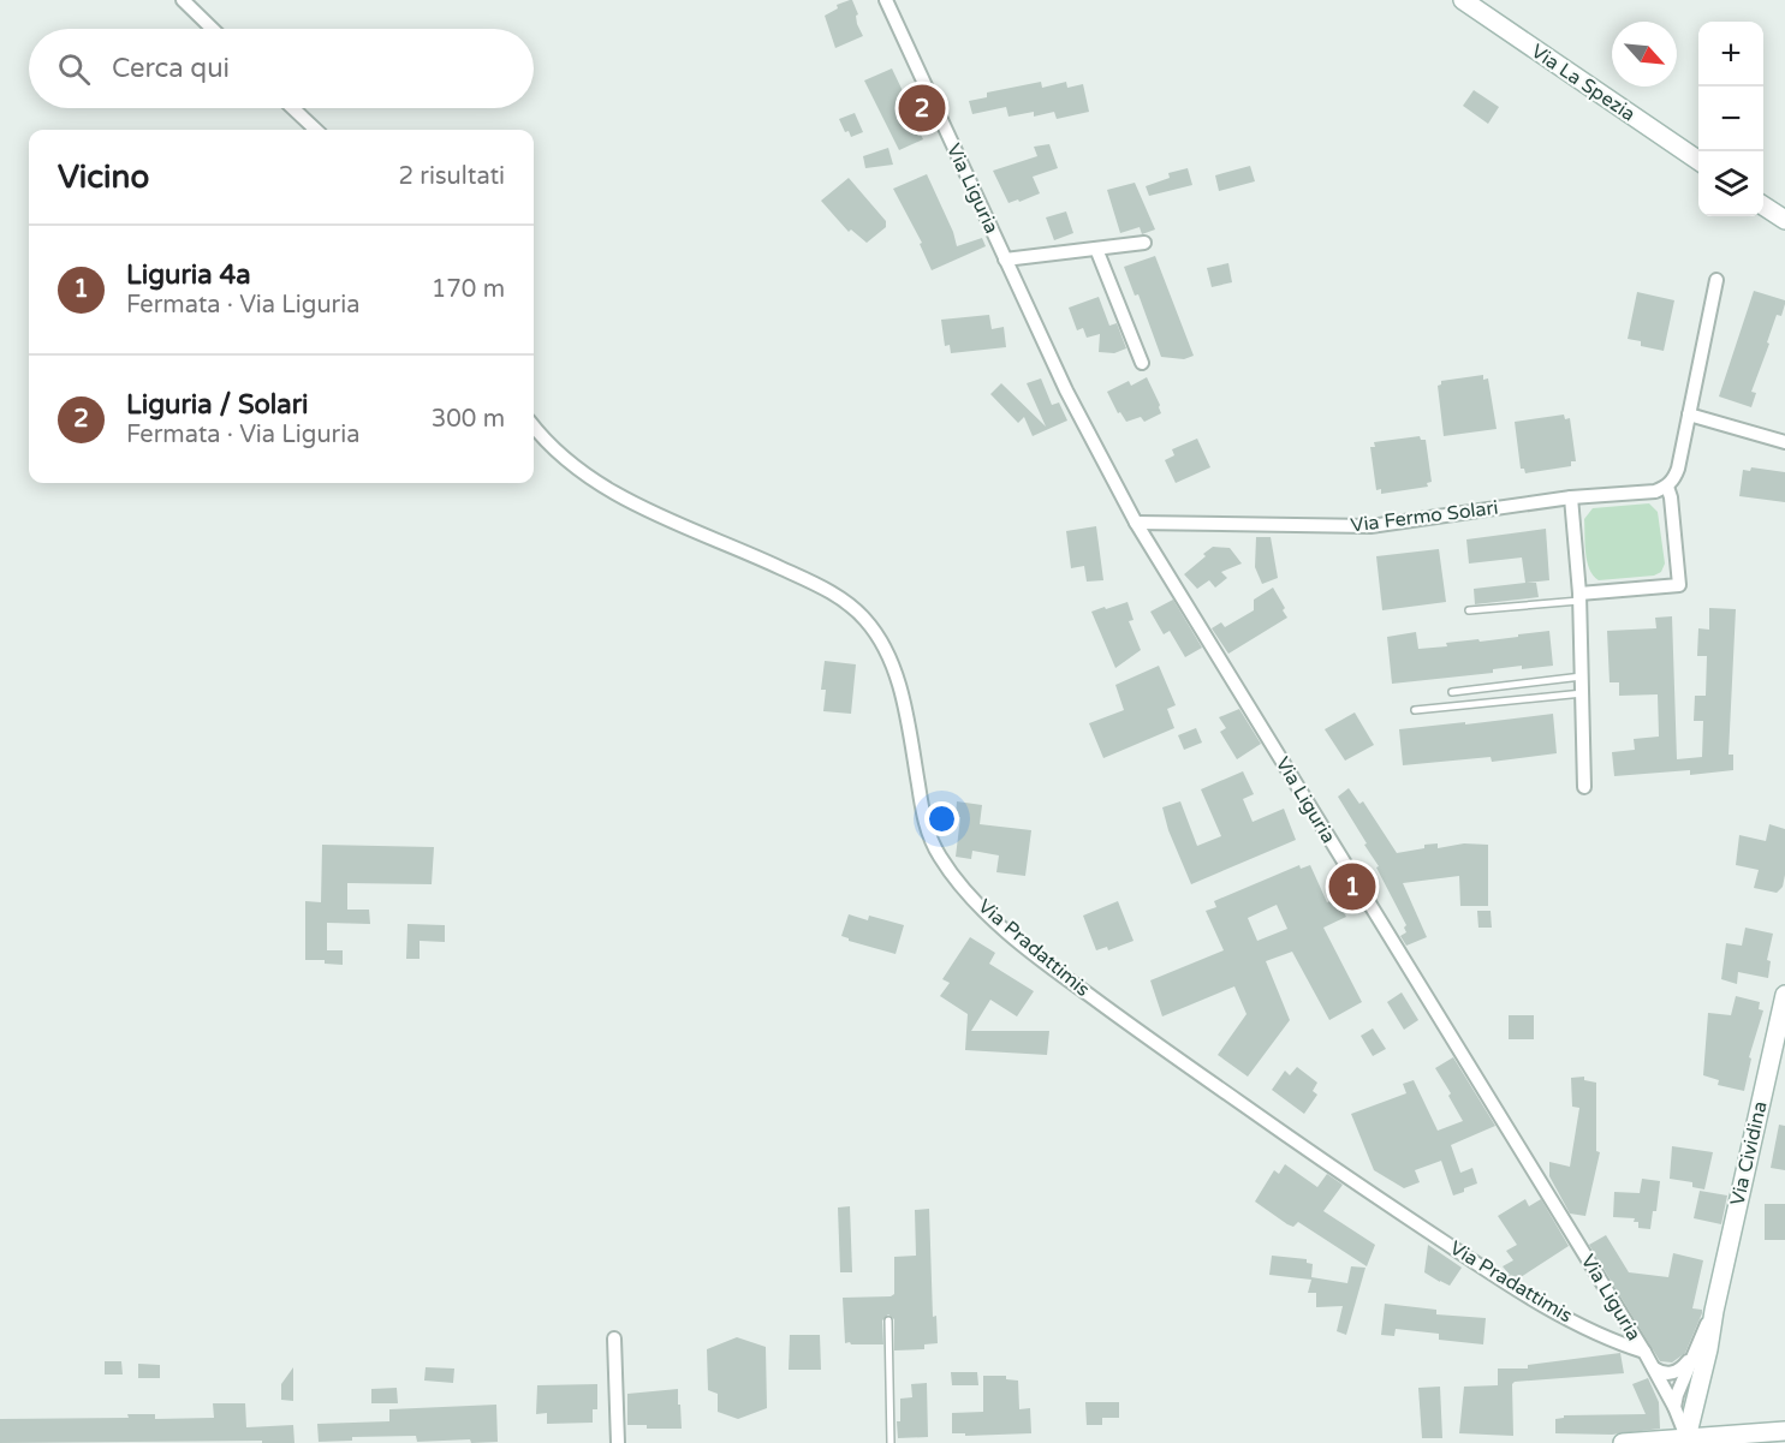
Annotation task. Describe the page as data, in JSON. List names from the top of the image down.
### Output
{
  "streets": {
    "street": [
      "Via La Spezia",
      "Via Liguria",
      "Via Fermo Solari",
      "Via Pradattimis",
      "Via Cividina"
    ]
  },
  "crossings": [
    ["Via Liguria", "Via Fermo Solari"],
    ["Via Liguria", "Via Pradattimis"],
    ["Via Liguria", "Via Cividina"]
  ],
  "north": "bottom right",
  "page": {
    "map_buttons": ["+", "−"],
    "search": "Cerca qui",
    "pins": ["2", "1"],
    "heading": ["Vicino", "2 risultati"],
    "list": [
      {
        "mark": "1",
        "name": "Liguria 4a",
        "note": "Fermata · Via Liguria",
        "value": "170 m"
      },
      {
        "mark": "2",
        "name": "Liguria / Solari",
        "note": "Fermata · Via Liguria",
        "value": "300 m"
      }
    ]
  }
}
